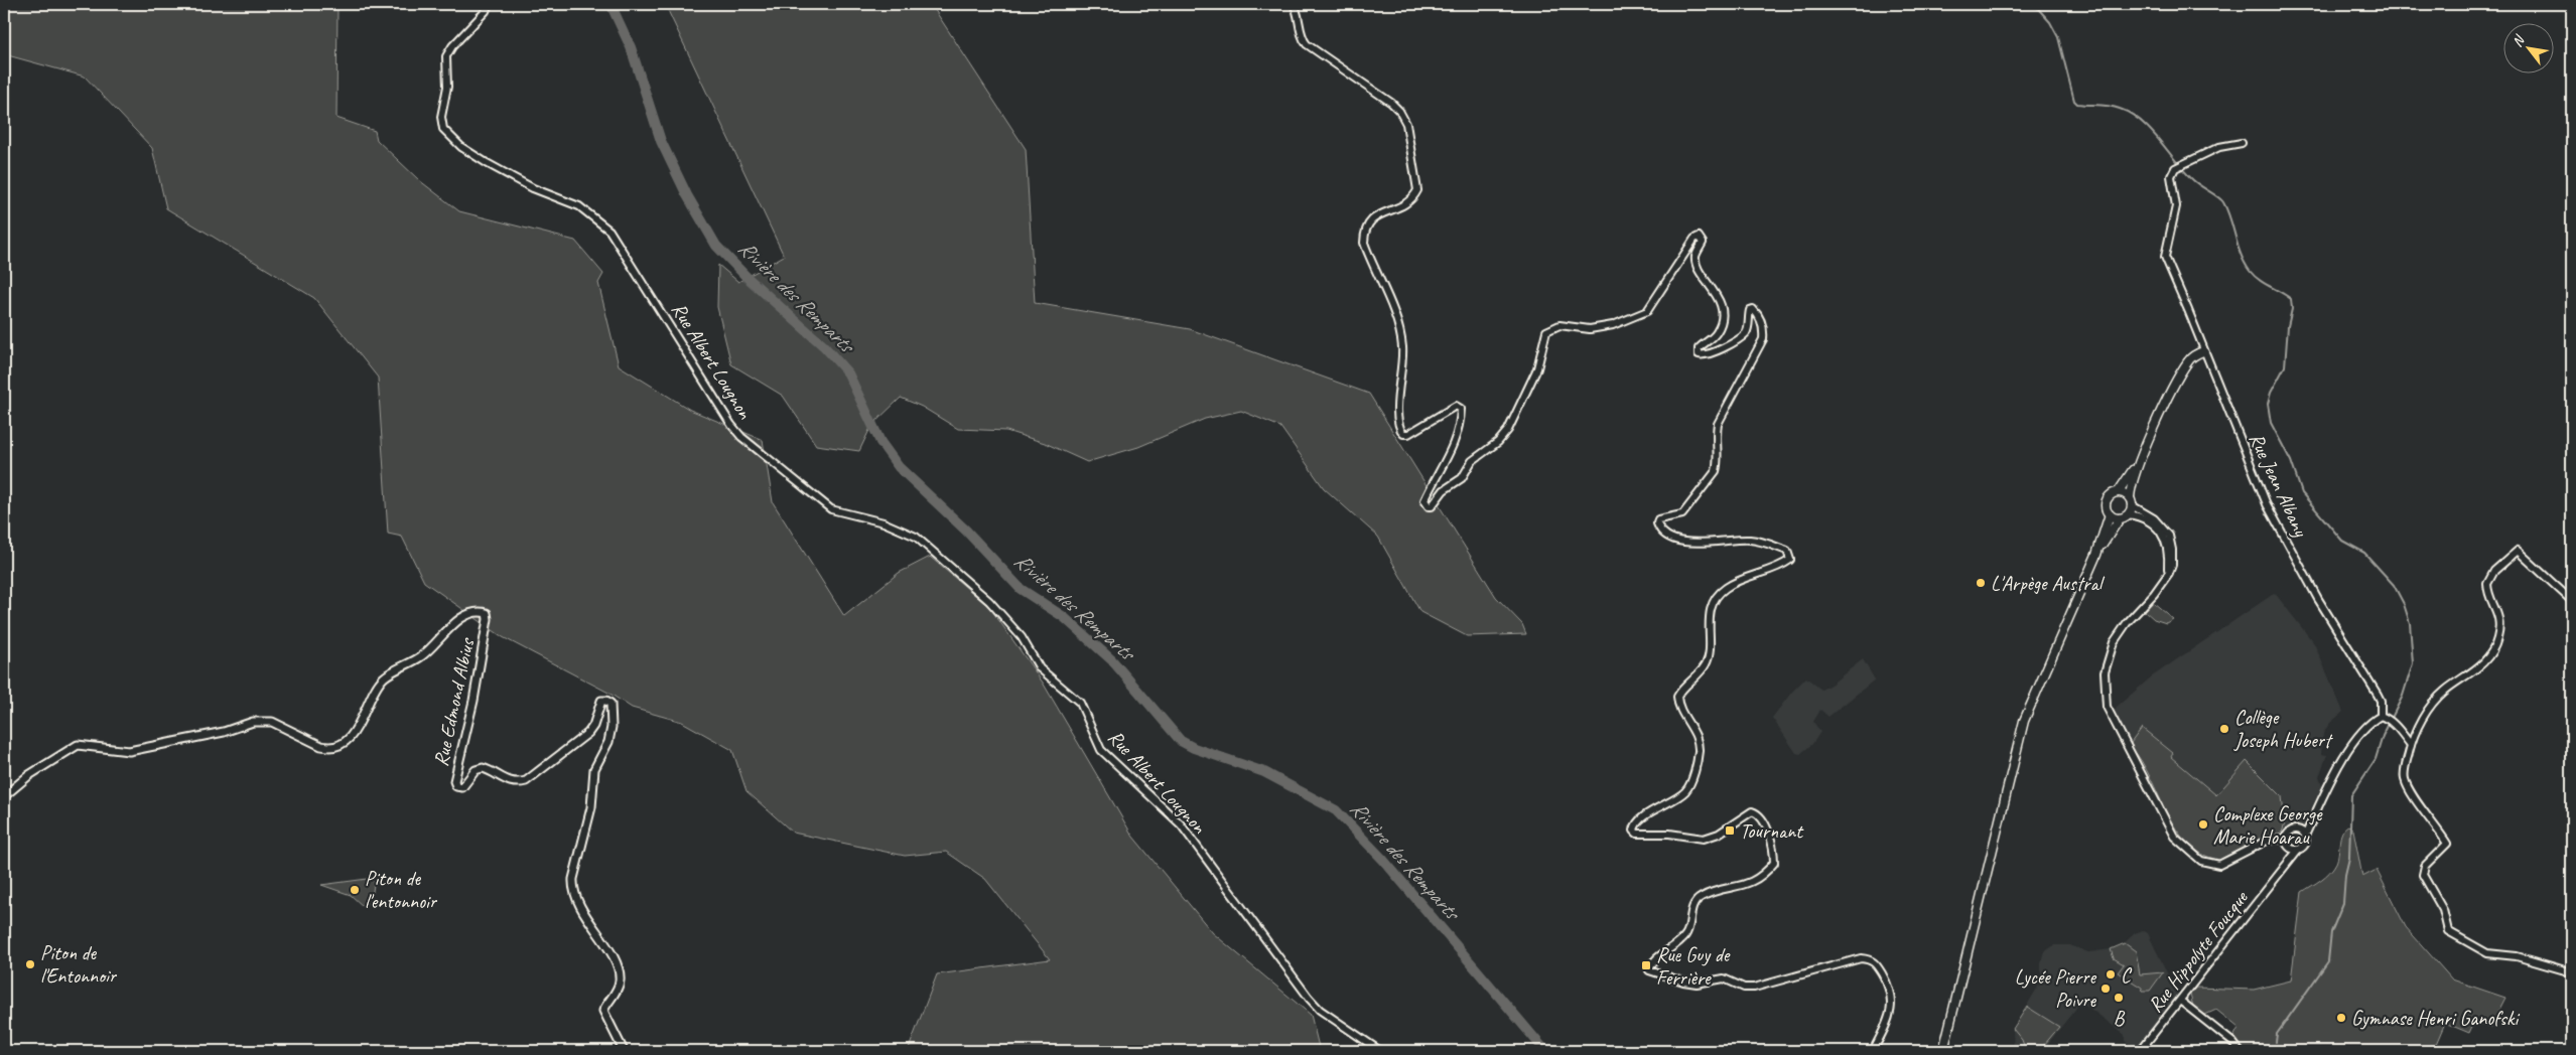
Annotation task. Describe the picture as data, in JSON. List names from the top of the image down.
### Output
{
  "streets": {
    "main road": ["Rue Edmond Albius"],
    "street": ["Rue Albert Lougnon", "Rue Jean Albany", "Rue Hippolyte Foucque"]
  },
  "water": ["Rivière des Remparts"],
  "places": {
    "other": [
      "L'Arpège Austral",
      "Collège Joseph Hubert",
      "Complexe George Marie Hoarau",
      "Piton de l'entonnoir",
      "Piton de l'Entonnoir",
      "C",
      "Lycée Pierre Poivre",
      "B",
      "Gymnase Henri Ganofski"
    ],
    "transit": ["Tournant", "Rue Guy de Ferrière"]
  },
  "north": "top left"
}
